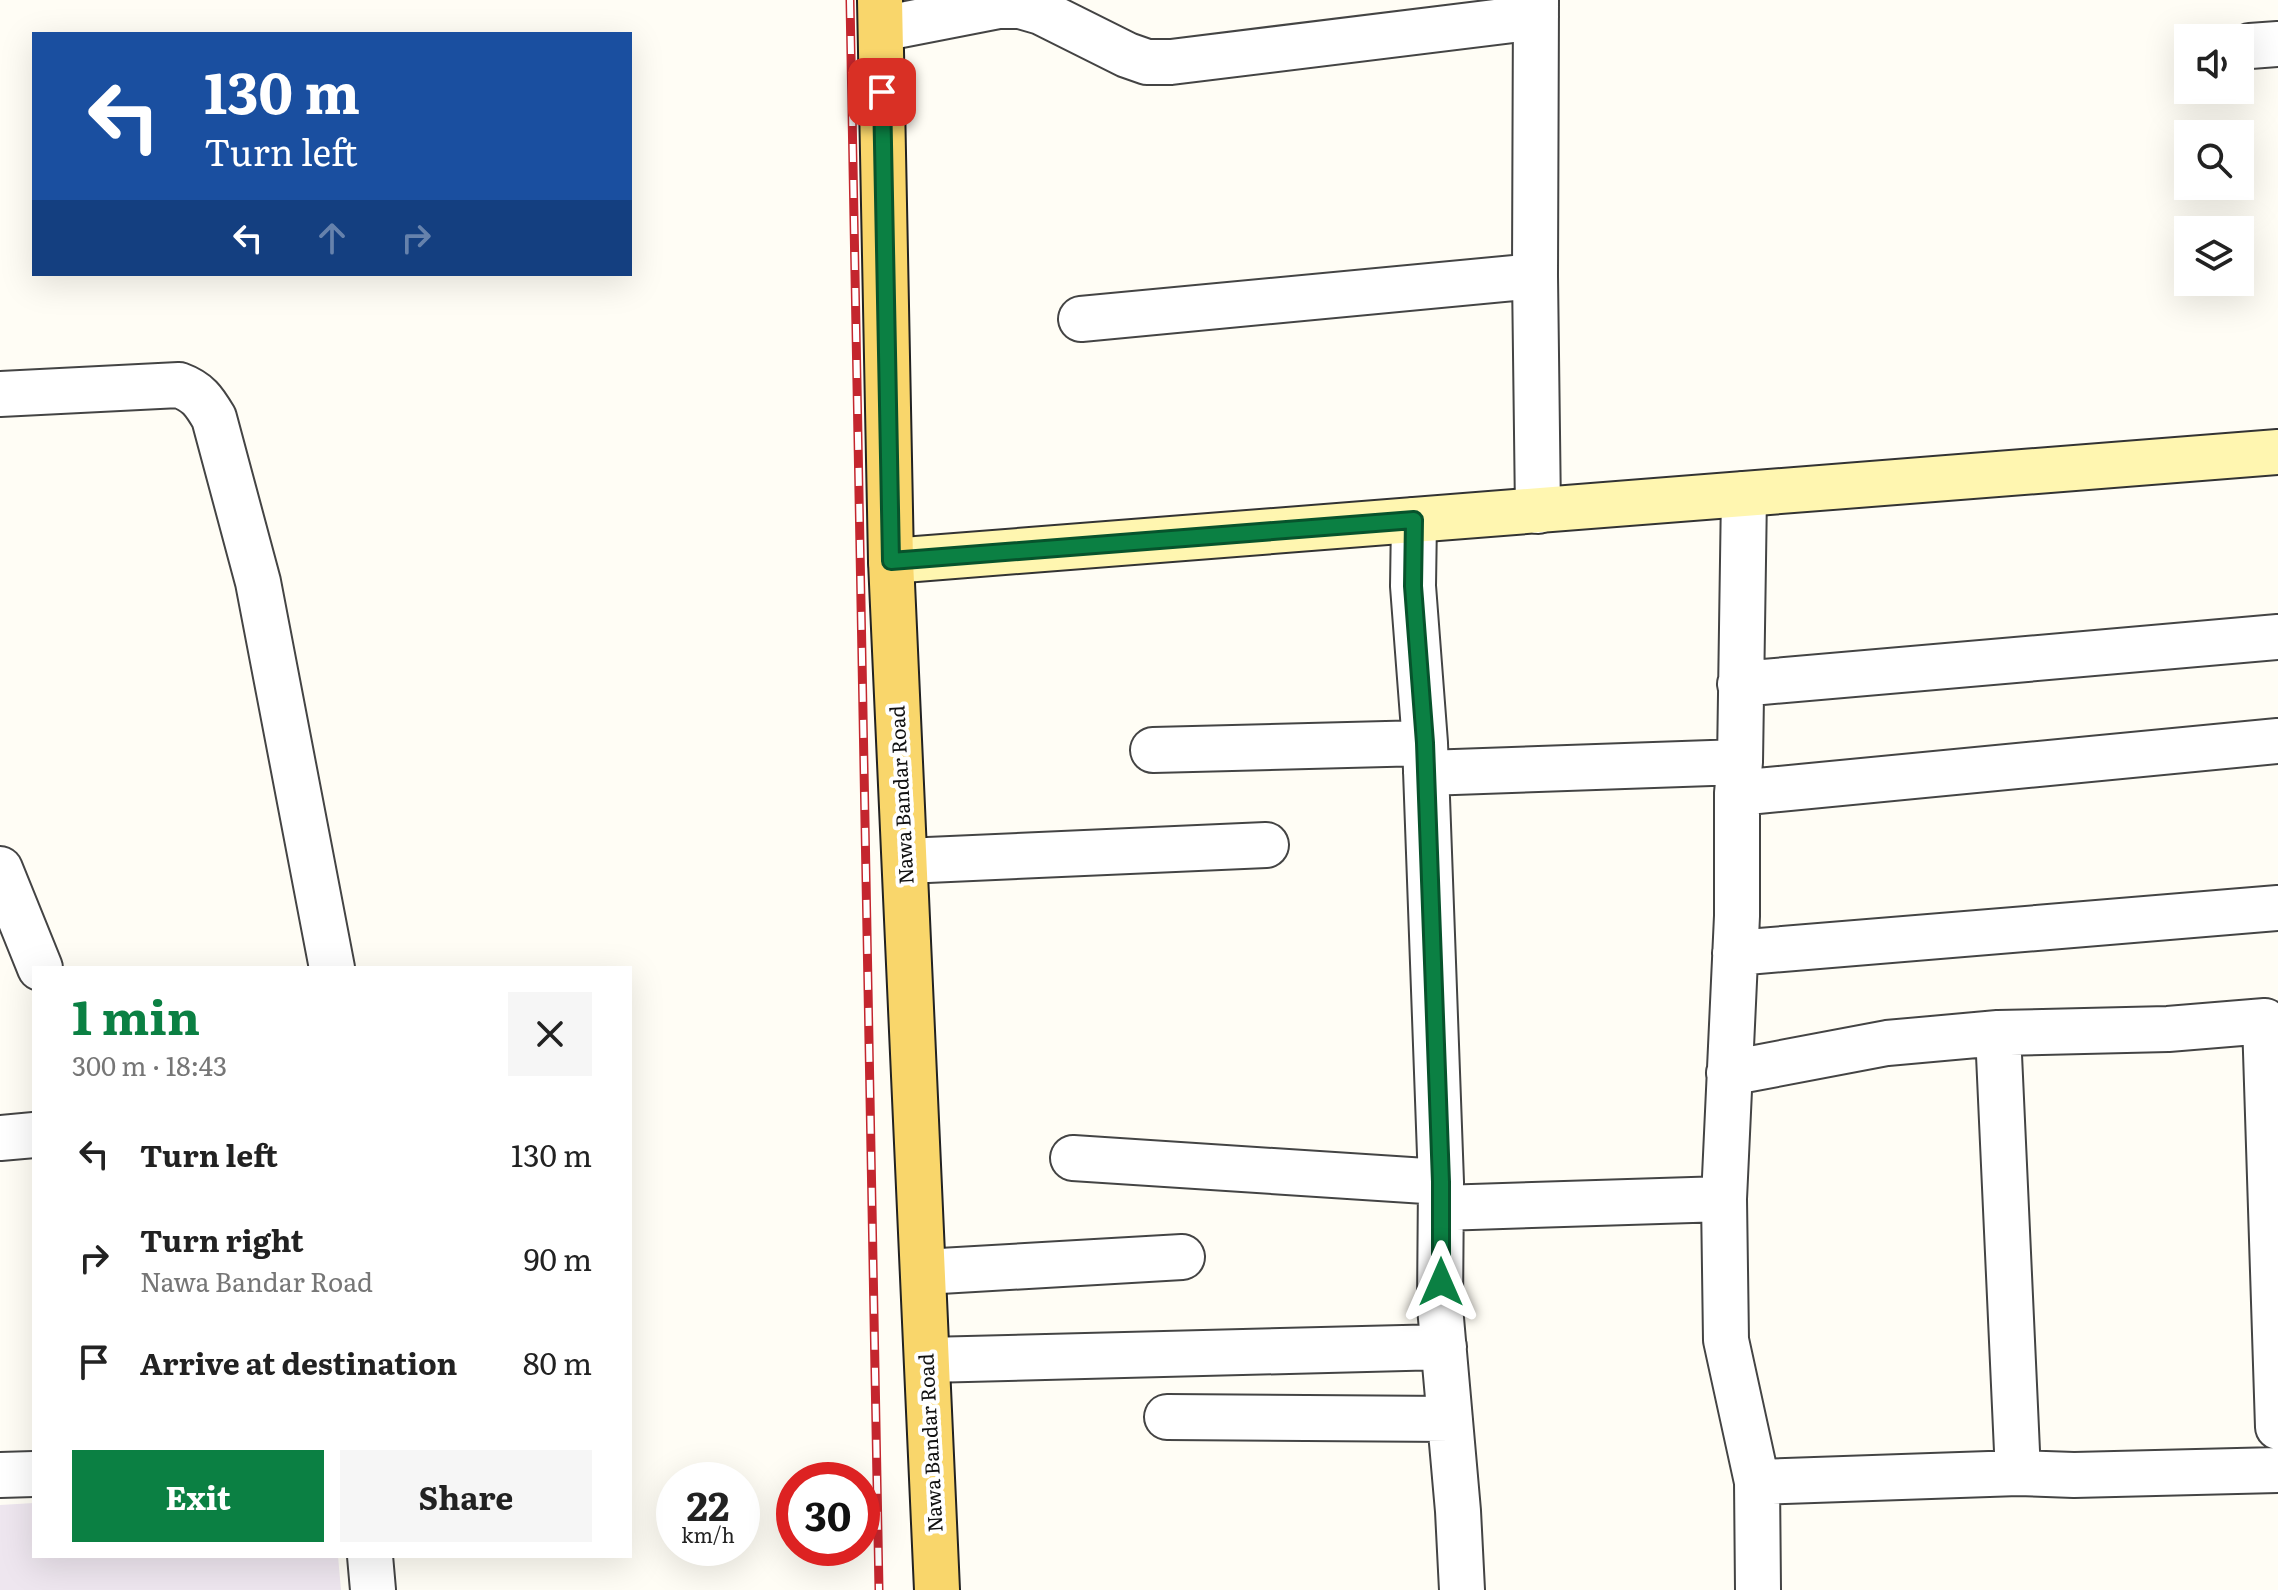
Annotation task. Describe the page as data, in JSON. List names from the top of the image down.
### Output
{
  "streets": {
    "main road": ["Nawa Bandar Road"]
  },
  "page": {
    "turn": ["130 m", "Turn left"],
    "heading": ["1 min", "300 m · 18:43"],
    "list": [
      {
        "name": "Turn left",
        "value": "130 m"
      },
      {
        "name": "Turn right",
        "note": "Nawa Bandar Road",
        "value": "90 m"
      },
      {
        "name": "Arrive at destination",
        "value": "80 m"
      }
    ],
    "buttons": ["Exit", "Share"],
    "speed": "22 km/h",
    "limit": "30"
  }
}
